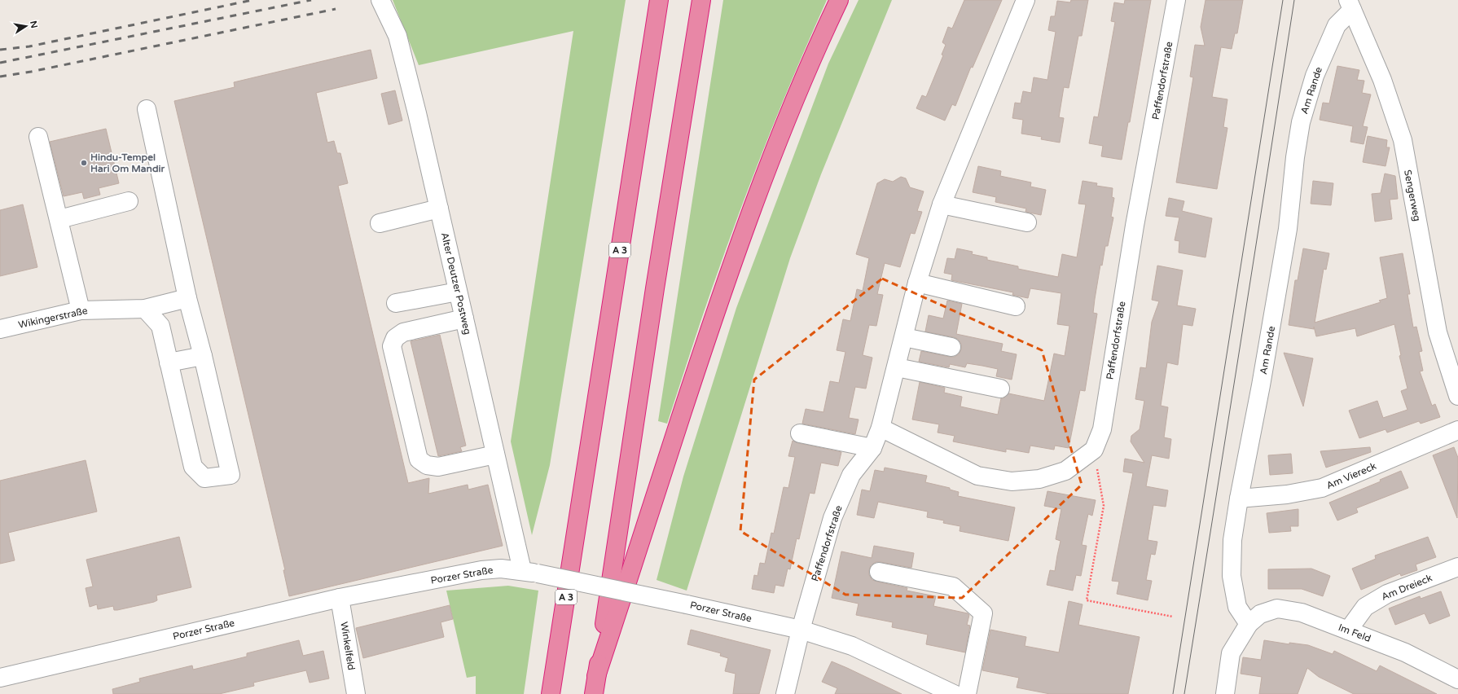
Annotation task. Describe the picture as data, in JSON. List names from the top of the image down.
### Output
{
  "streets": {
    "highway": ["A 3"],
    "street": [
      "Paffendorfstraße",
      "Am Rande",
      "Sengerweg",
      "Alter Deutzer Postweg",
      "Wikingerstraße",
      "Am Viereck",
      "Porzer Straße",
      "Am Dreieck",
      "Im Feld",
      "Winkelfeld"
    ]
  },
  "crossings": [
    ["Paffendorfstraße", "Porzer Straße"],
    ["Am Rande", "Sengerweg"],
    ["Am Rande", "Am Viereck"],
    ["Am Rande", "Im Feld"],
    ["Alter Deutzer Postweg", "Porzer Straße"],
    ["Porzer Straße", "Winkelfeld"],
    ["Am Dreieck", "Im Feld"]
  ],
  "places": ["Hindu-Tempel Hari Om Mandir"],
  "north": "right"
}
